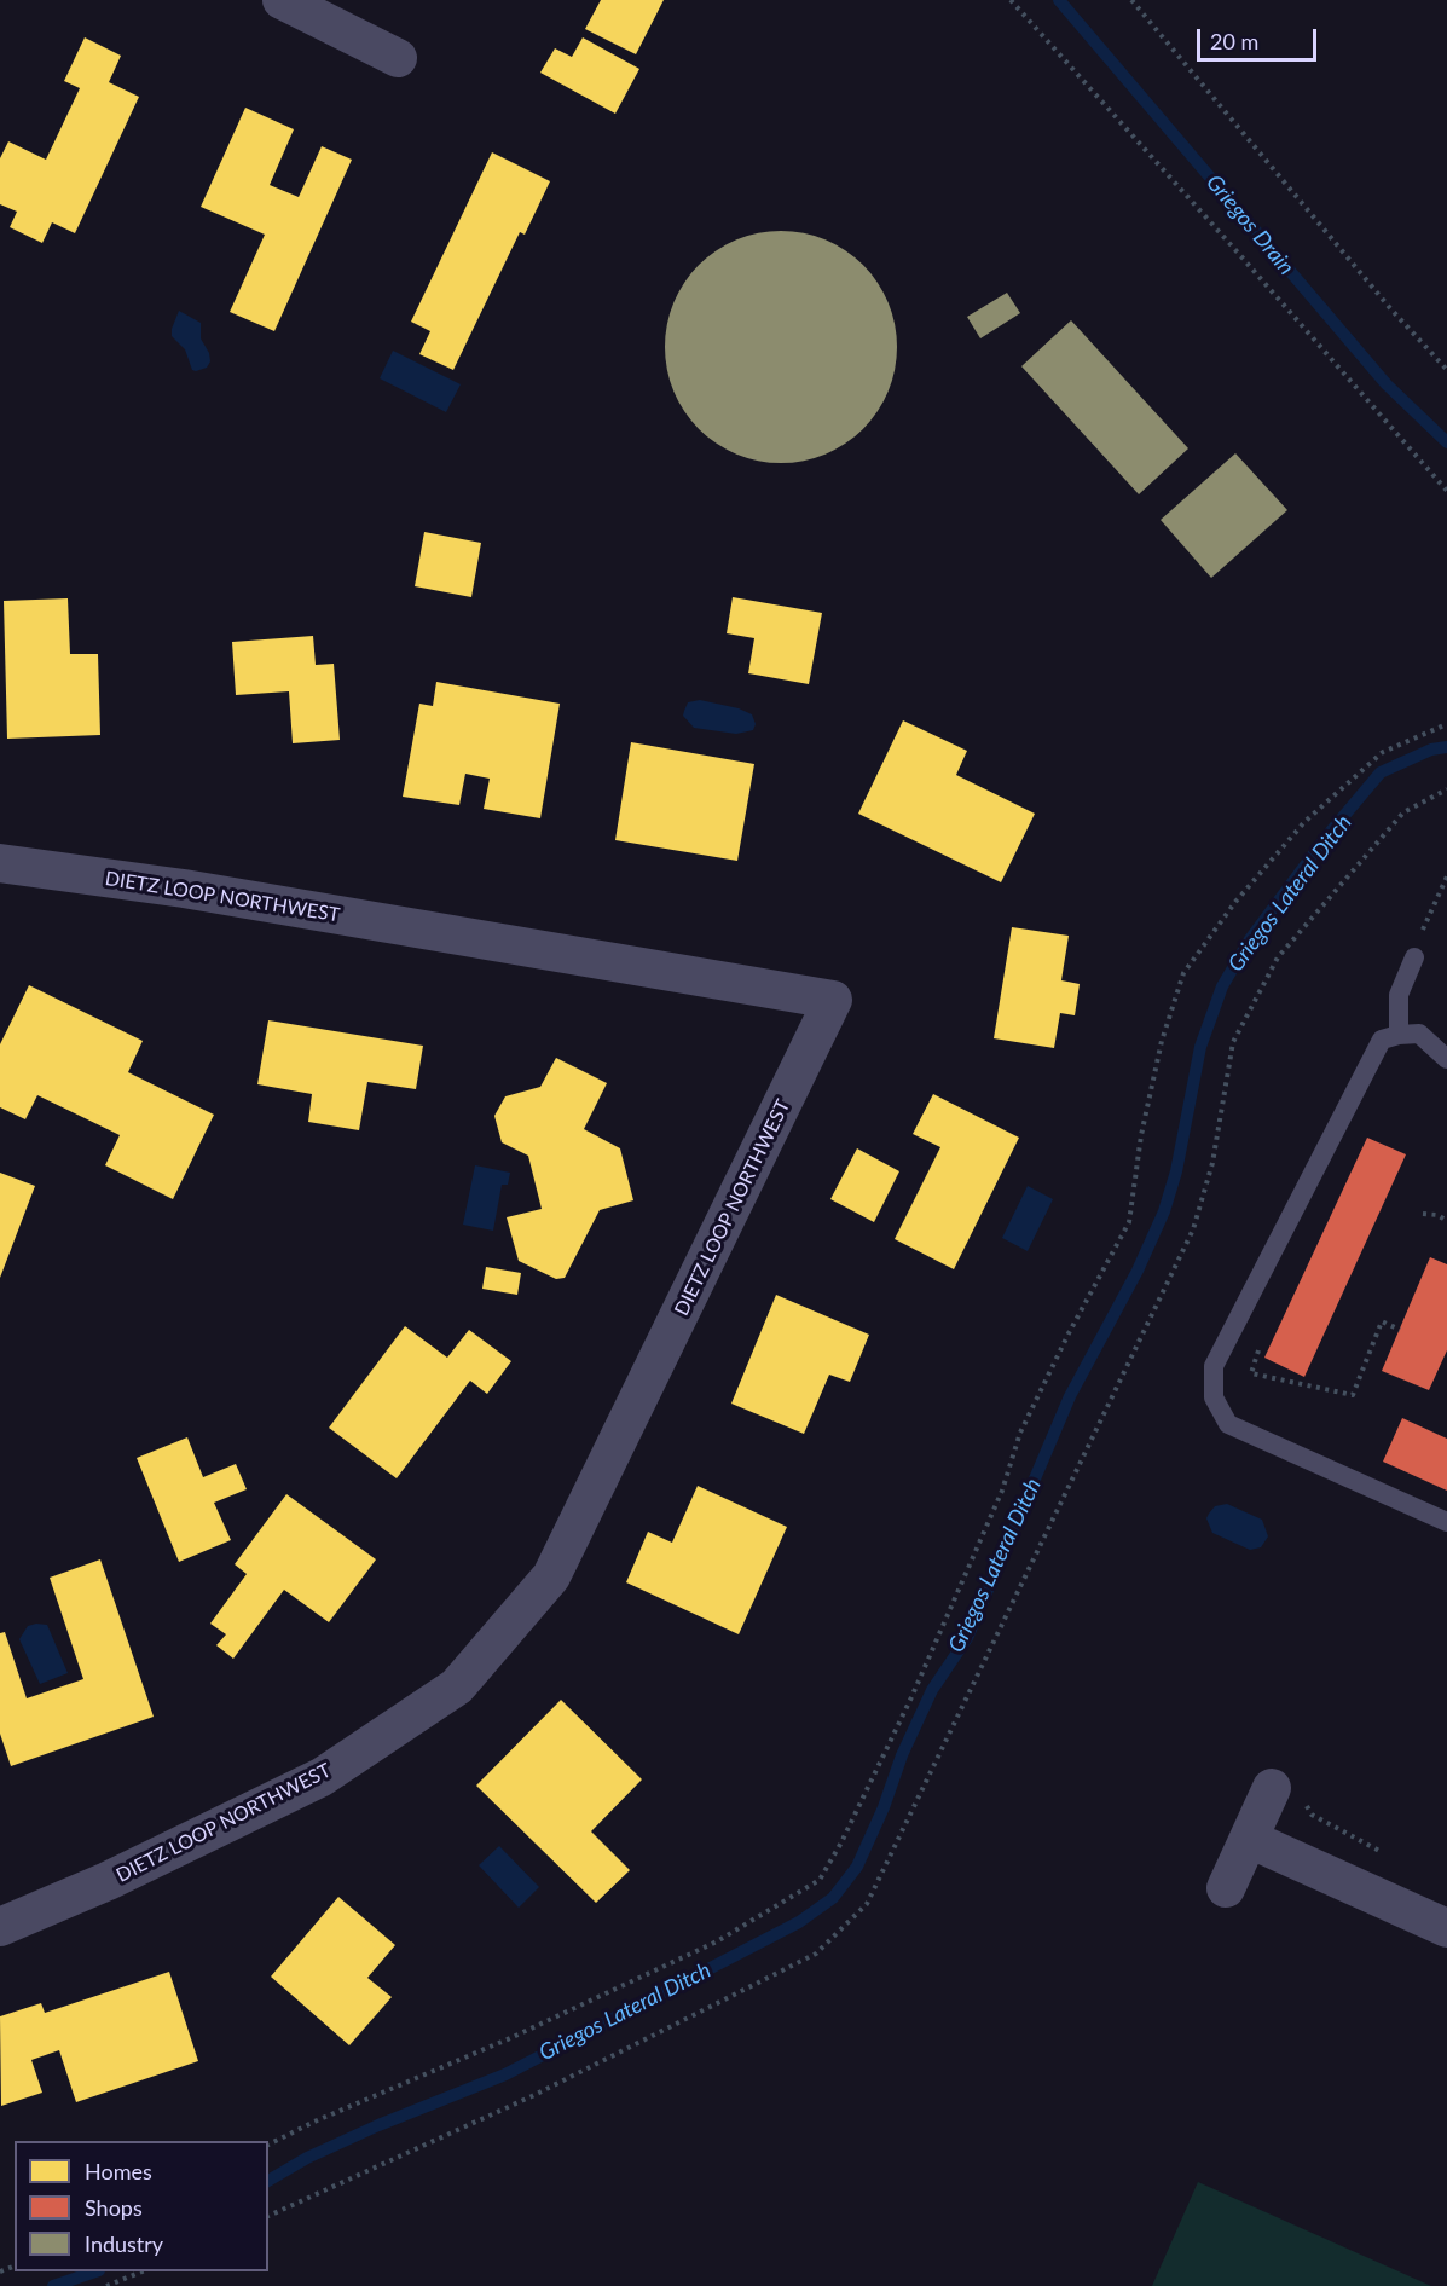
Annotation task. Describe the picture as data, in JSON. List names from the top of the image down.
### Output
{
  "streets": {
    "street": ["DIETZ LOOP NORTHWEST"]
  },
  "water": ["Griegos Drain", "Griegos Lateral Ditch"],
  "legend": ["Homes", "Shops", "Industry"],
  "scale_bar": "20 m"
}
